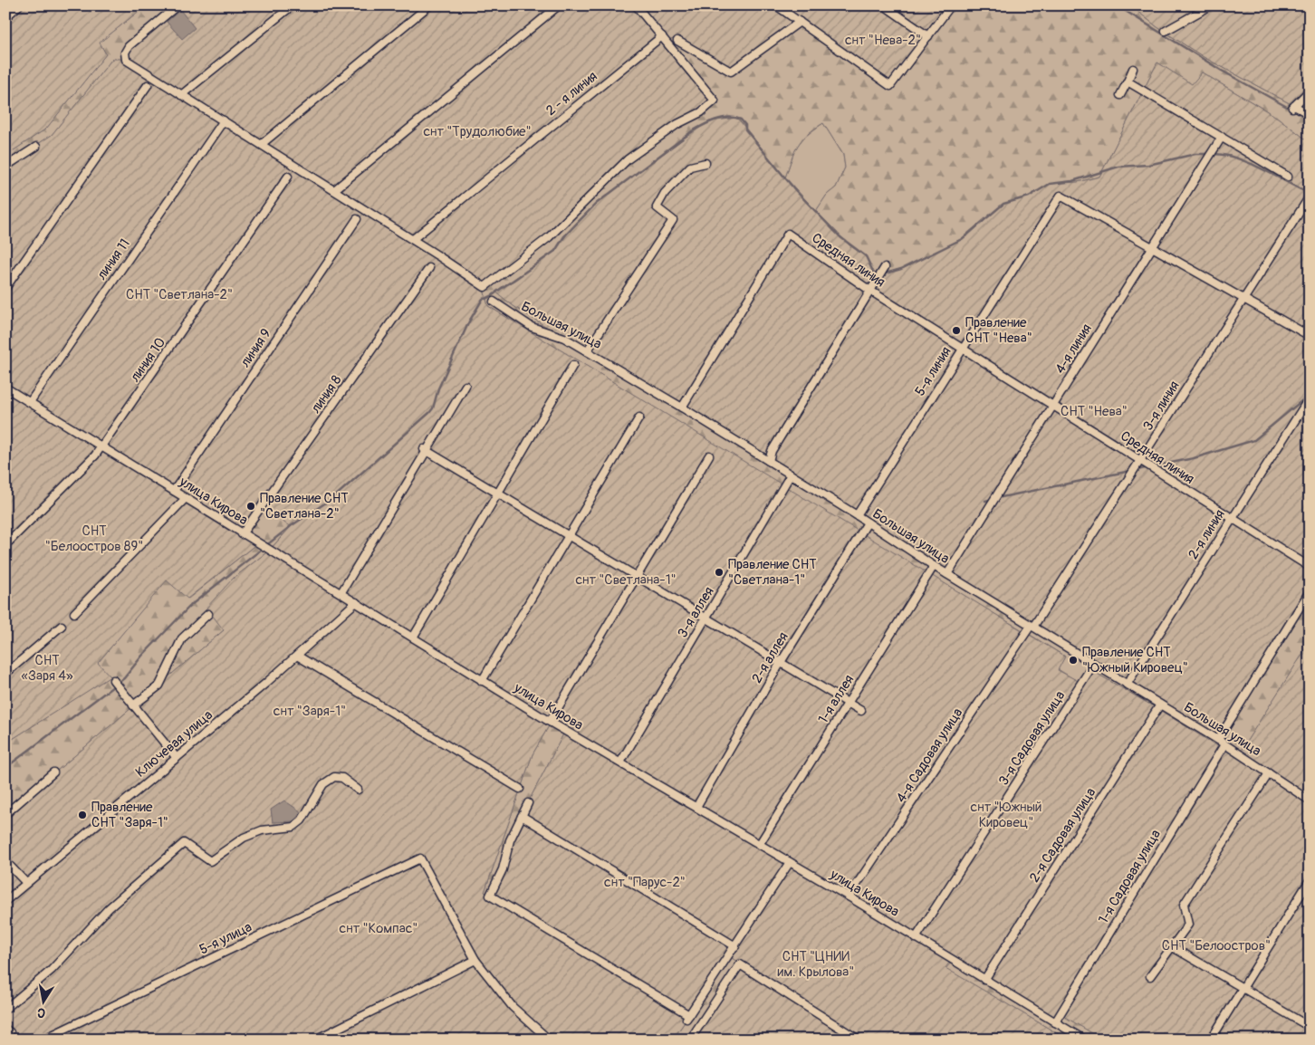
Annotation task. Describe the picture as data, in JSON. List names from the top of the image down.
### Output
{
  "streets": {
    "street": [
      "2 - я линия",
      "линия 11",
      "Средняя линия",
      "Большая улица",
      "линия 9",
      "4-я линия",
      "линия 10",
      "5-я линия",
      "линия 8",
      "3-я линия",
      "улица Кирова",
      "2-я линия",
      "3-я аллея",
      "2-я аллея",
      "1-я аллея",
      "3-я Садовая улица",
      "Ключевая улица",
      "4-я Садовая улица",
      "2-я Садовая улица",
      "1-я Садовая улица",
      "5-я улица"
    ]
  },
  "crossings": [
    ["линия 11", "улица Кирова"],
    ["Средняя линия", "Большая улица"],
    ["Средняя линия", "4-я линия"],
    ["Средняя линия", "5-я линия"],
    ["Средняя линия", "3-я линия"],
    ["Средняя линия", "2-я линия"],
    ["Большая улица", "4-я линия"],
    ["Большая улица", "5-я линия"],
    ["Большая улица", "3-я линия"],
    ["Большая улица", "2-я линия"],
    ["Большая улица", "3-я аллея"],
    ["Большая улица", "2-я аллея"],
    ["Большая улица", "1-я аллея"],
    ["Большая улица", "3-я Садовая улица"],
    ["Большая улица", "4-я Садовая улица"],
    ["Большая улица", "2-я Садовая улица"],
    ["Большая улица", "1-я Садовая улица"],
    ["линия 9", "улица Кирова"],
    ["4-я линия", "5-я линия"],
    ["линия 10", "улица Кирова"],
    ["линия 8", "улица Кирова"],
    ["3-я линия", "4-я Садовая улица"],
    ["улица Кирова", "3-я аллея"],
    ["улица Кирова", "2-я аллея"],
    ["улица Кирова", "1-я аллея"],
    ["улица Кирова", "3-я Садовая улица"],
    ["улица Кирова", "Ключевая улица"],
    ["улица Кирова", "4-я Садовая улица"],
    ["улица Кирова", "2-я Садовая улица"],
    ["улица Кирова", "1-я Садовая улица"]
  ],
  "parks": [
    "снт \"Нева-2\"",
    "снт \"Трудолюбие\"",
    "СНТ \"Светлана-2\"",
    "СНТ \"Нева\"",
    "СНТ \"Белоостров 89\"",
    "снт \"Светлана-1\"",
    "СНТ «Заря 4»",
    "снт \"Заря-1\"",
    "снт \"Южный Кировец\"",
    "снт \"Парус-2\"",
    "снт \"Компас\"",
    "СНТ \"Белоостров\"",
    "СНТ \"ЦНИИ им. Крылова\""
  ],
  "places": [
    "Правление СНТ \"Нева\"",
    "Правление СНТ \"Светлана-2\"",
    "Правление СНТ \"Светлана-1\"",
    "Правление СНТ \"Южный Кировец\"",
    "Правление СНТ \"Заря-1\""
  ],
  "north": "bottom"
}
